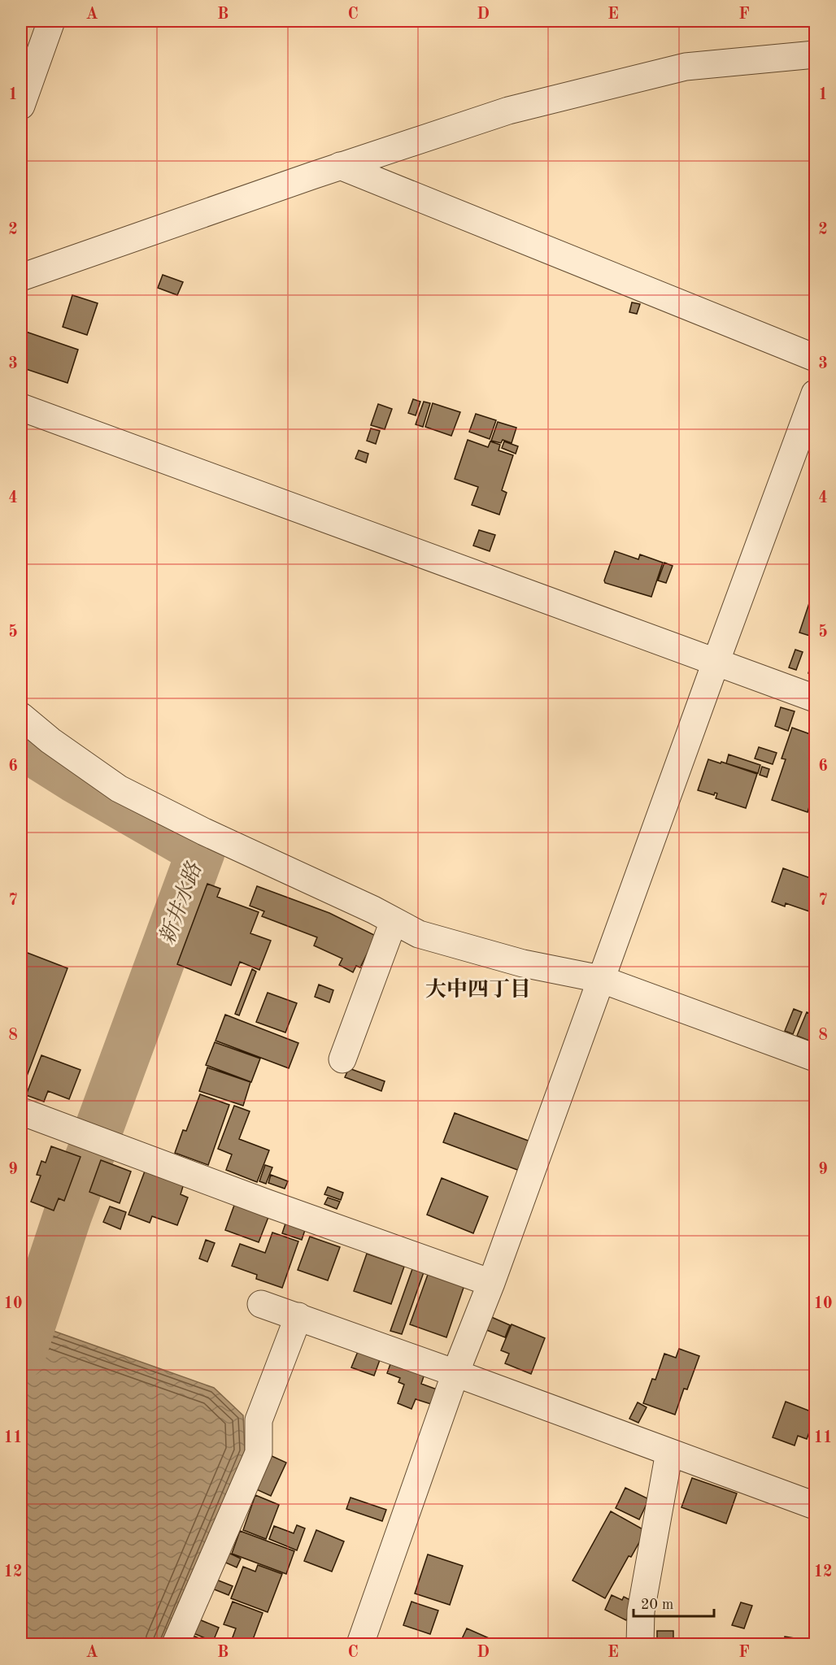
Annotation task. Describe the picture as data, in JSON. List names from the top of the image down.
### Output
{
  "districts": ["大中四丁目"],
  "water": ["新井水路"],
  "scale_bar": "20 m",
  "grid": {
    "columns": [
      "A",
      "B",
      "C",
      "D",
      "E",
      "F"
    ],
    "rows": [
      "1",
      "2",
      "3",
      "4",
      "5",
      "6",
      "7",
      "8",
      "9",
      "10",
      "11",
      "12"
    ]
  }
}
